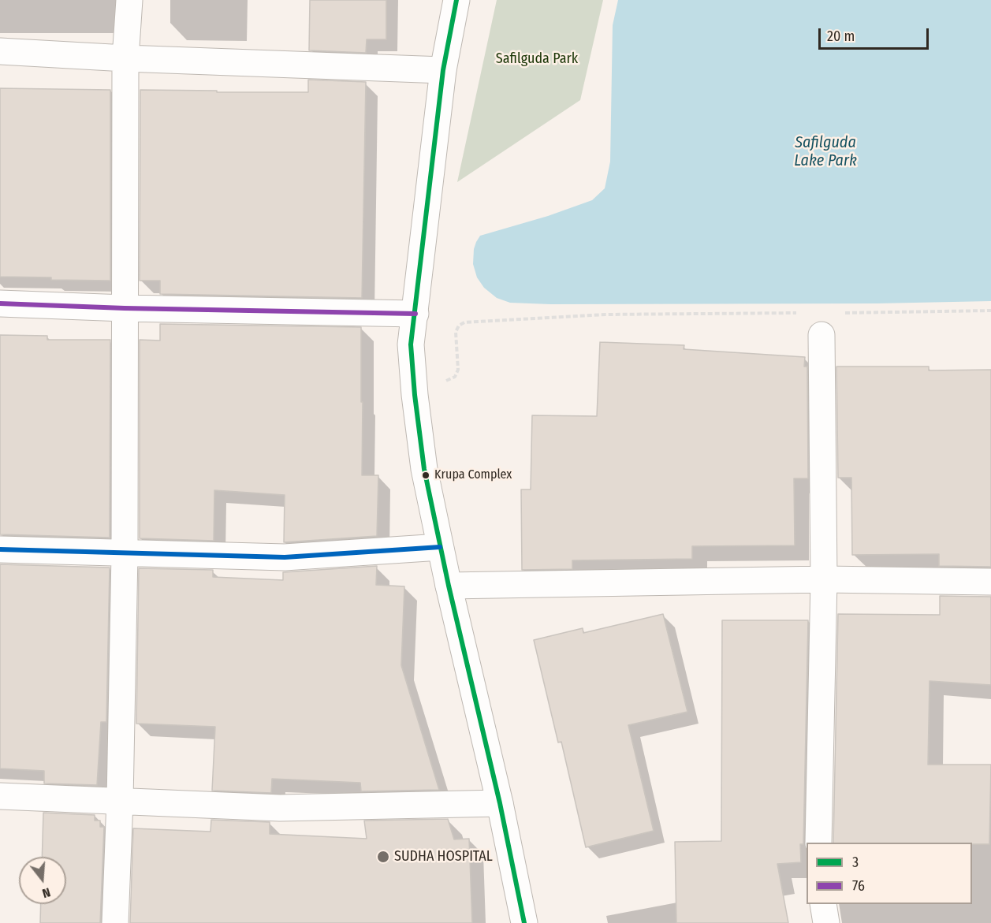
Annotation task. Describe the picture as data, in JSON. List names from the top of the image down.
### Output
{
  "water": ["Safilguda Lake Park"],
  "parks": ["Safilguda Park"],
  "places": ["Krupa Complex", "SUDHA HOSPITAL"],
  "lines": ["transit line 3", "transit line 76"],
  "legend": ["3", "76"],
  "scale_bar": "20 m",
  "north": "bottom"
}
